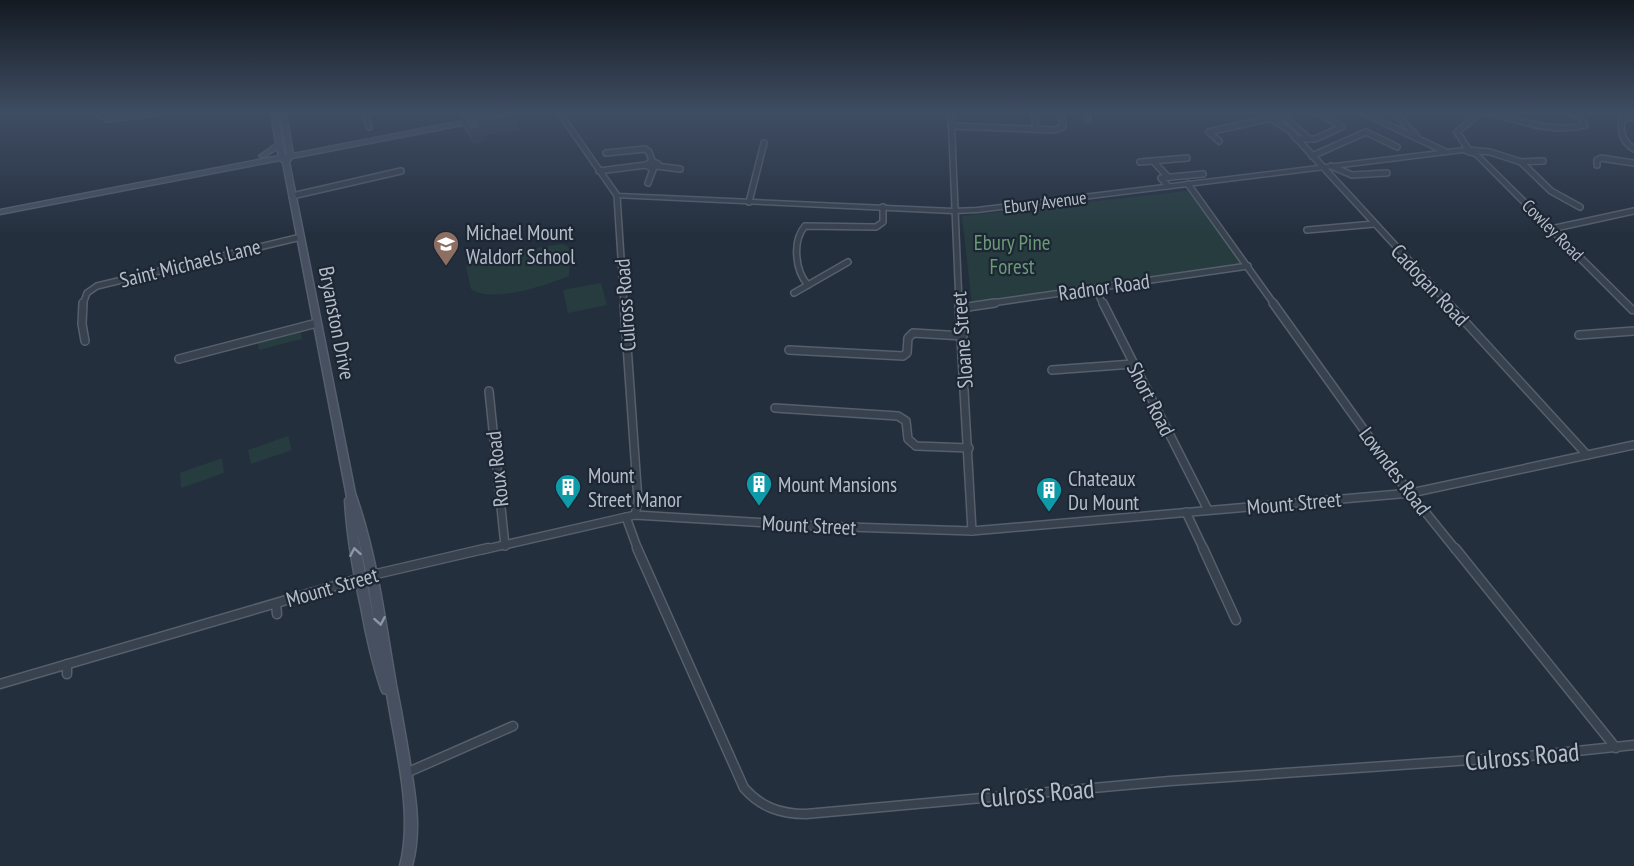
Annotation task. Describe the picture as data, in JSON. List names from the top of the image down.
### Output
{
  "streets": {
    "main road": ["Bryanston Drive"],
    "street": [
      "Ebury Avenue",
      "Cowley Road",
      "Saint Michaels Lane",
      "Cadogan Road",
      "Radnor Road",
      "Culross Road",
      "Sloane Street",
      "Short Road",
      "Roux Road",
      "Lowndes Road",
      "Mount Street"
    ]
  },
  "crossings": [
    ["Ebury Avenue", "Cadogan Road"],
    ["Ebury Avenue", "Culross Road"],
    ["Ebury Avenue", "Sloane Street"],
    ["Ebury Avenue", "Lowndes Road"],
    ["Saint Michaels Lane", "Bryanston Drive"],
    ["Cadogan Road", "Mount Street"],
    ["Radnor Road", "Sloane Street"],
    ["Radnor Road", "Short Road"],
    ["Radnor Road", "Lowndes Road"],
    ["Culross Road", "Lowndes Road"],
    ["Culross Road", "Mount Street"],
    ["Bryanston Drive", "Mount Street"],
    ["Sloane Street", "Mount Street"],
    ["Short Road", "Mount Street"],
    ["Roux Road", "Mount Street"],
    ["Lowndes Road", "Mount Street"]
  ],
  "parks": ["Ebury Pine Forest"],
  "places": {
    "school or university": ["Michael Mount Waldorf School"],
    "building": ["Mount Mansions", "Mount Street Manor", "Chateaux Du Mount"]
  }
}
